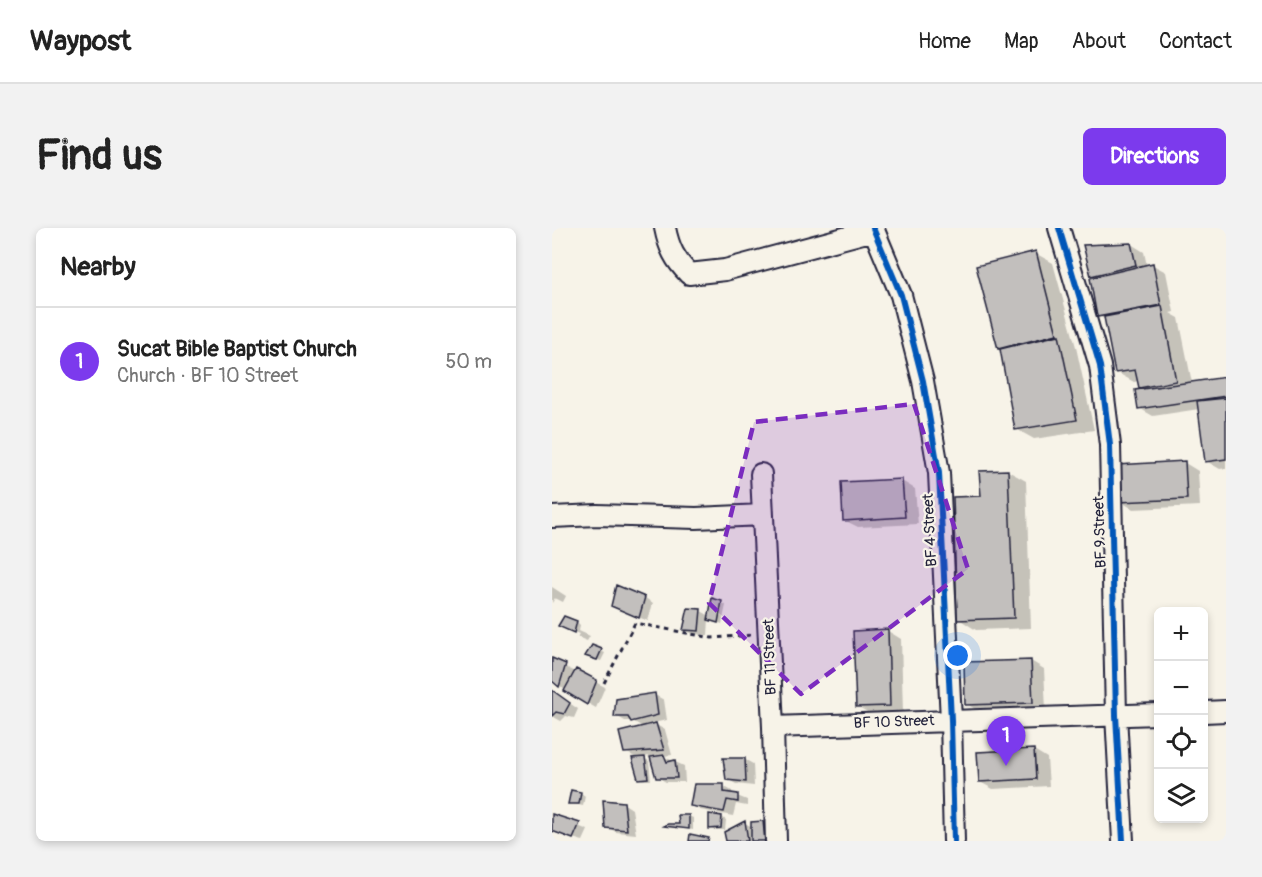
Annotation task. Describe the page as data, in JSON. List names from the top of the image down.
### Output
{
  "streets": {
    "street": [
      "BF 4 Street",
      "BF 9 Street",
      "BF 11 Street",
      "BF 10 Street"
    ]
  },
  "crossings": [
    ["BF 4 Street", "BF 10 Street"],
    ["BF 9 Street", "BF 10 Street"],
    ["BF 11 Street", "BF 10 Street"]
  ],
  "page": {
    "header": "Waypost",
    "nav": [
      "Home",
      "Map",
      "About",
      "Contact"
    ],
    "buttons": "Directions",
    "title": "Find us",
    "heading": "Nearby",
    "list": [
      {
        "mark": "1",
        "name": "Sucat Bible Baptist Church",
        "note": "Church · BF 10 Street",
        "value": "50 m"
      }
    ],
    "map_buttons": ["+", "−"],
    "pins": "1"
  }
}
